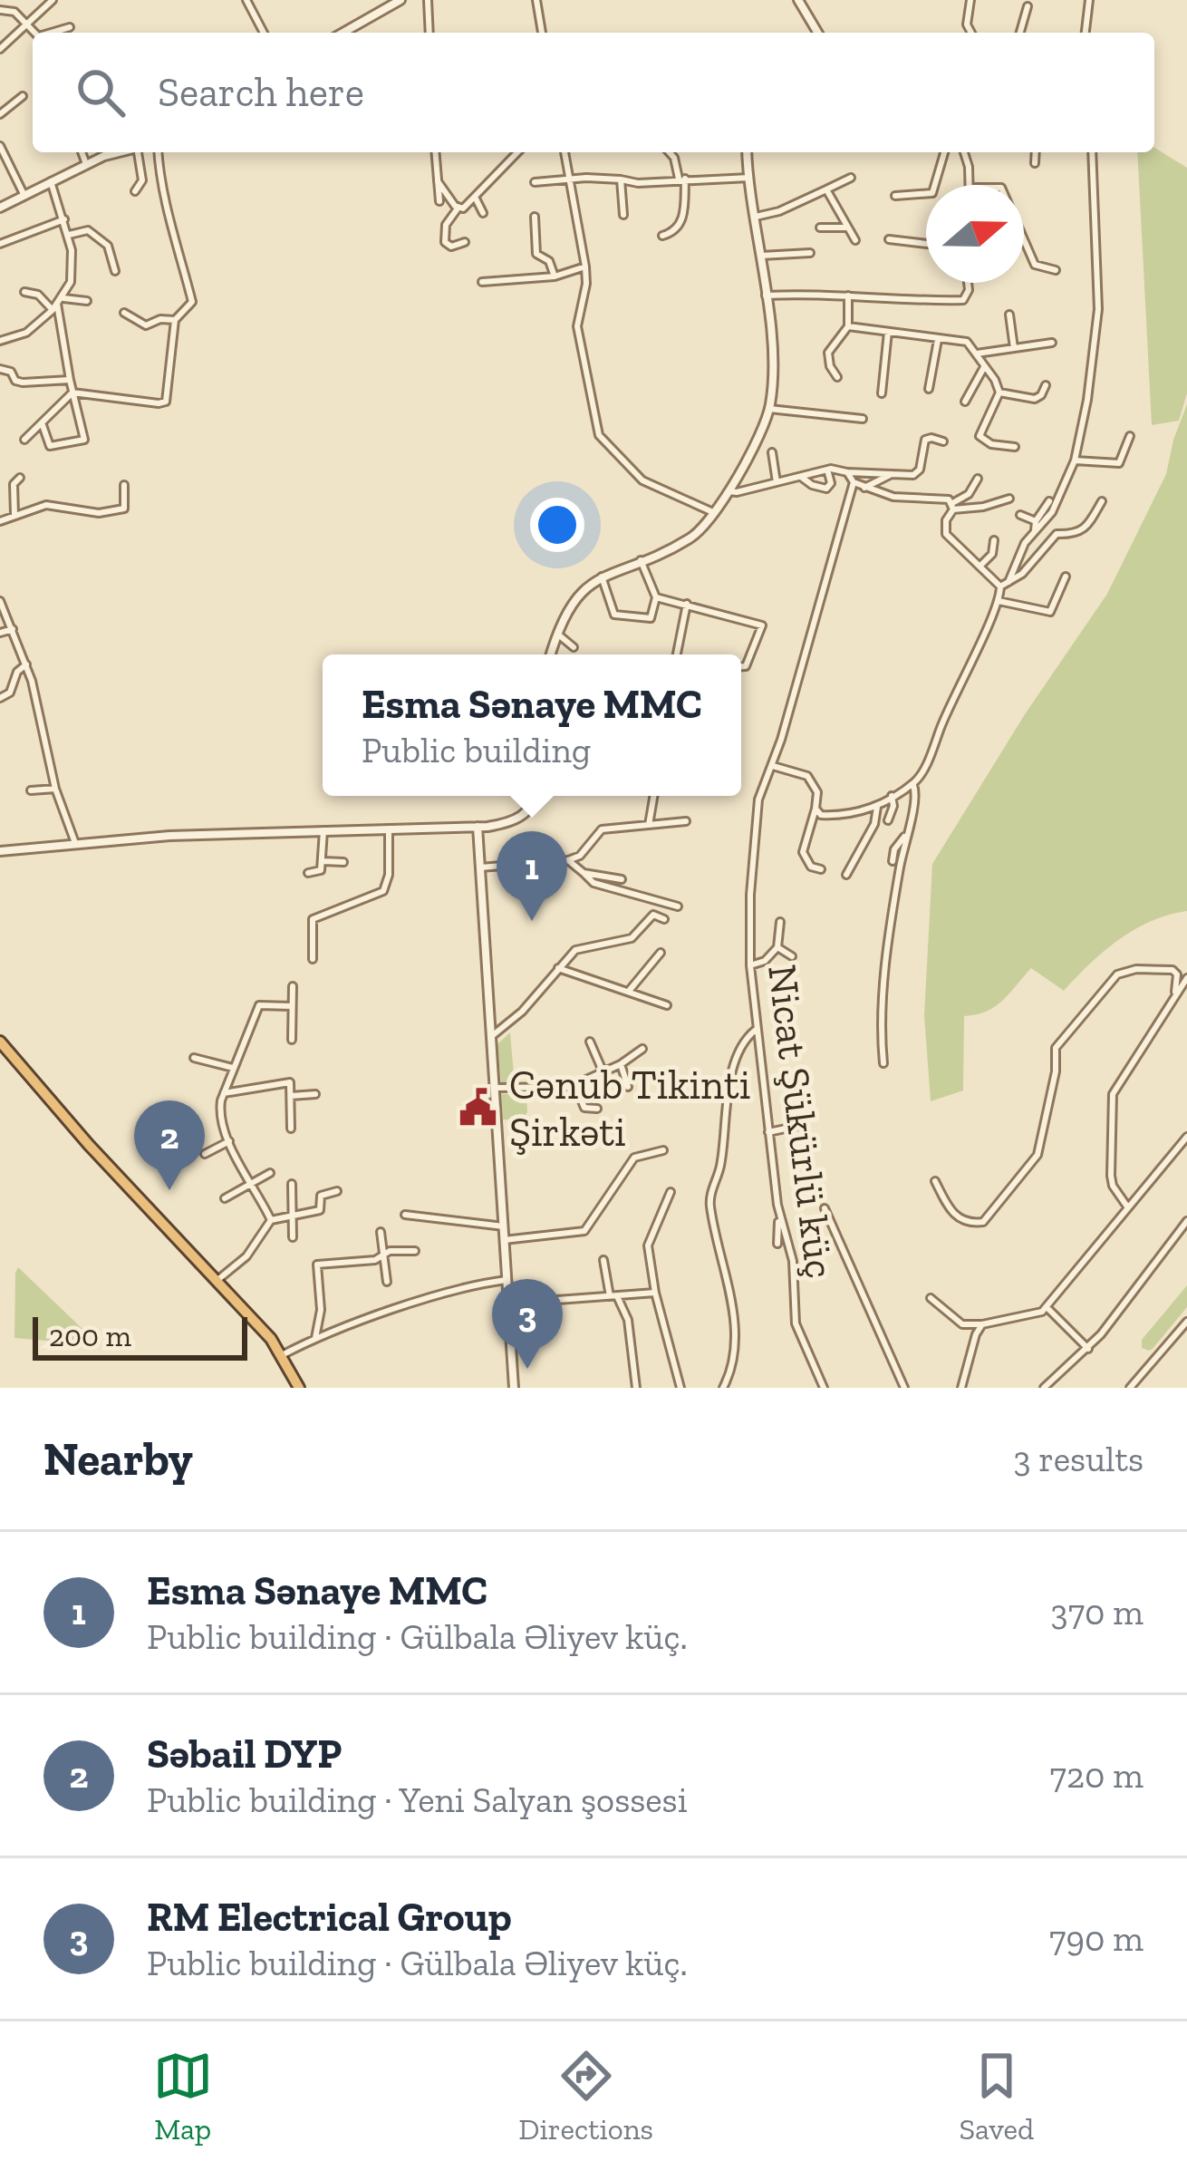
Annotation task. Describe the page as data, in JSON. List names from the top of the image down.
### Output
{
  "streets": {
    "street": ["Nicat Şükürlü küç"]
  },
  "places": {
    "public building": ["Cənub Tikinti Şirkəti"]
  },
  "scale_bar": "200 m",
  "north": "right",
  "page": {
    "search": "Search here",
    "popup": ["Esma Sənaye MMC", "Public building"],
    "pins": ["1", "2", "3"],
    "scale": "200 m",
    "heading": ["Nearby", "3 results"],
    "list": [
      {
        "mark": "1",
        "name": "Esma Sənaye MMC",
        "note": "Public building · Gülbala Əliyev küç.",
        "value": "370 m"
      },
      {
        "mark": "2",
        "name": "Səbail DYP",
        "note": "Public building · Yeni Salyan şossesi",
        "value": "720 m"
      },
      {
        "mark": "3",
        "name": "RM Electrical Group",
        "note": "Public building · Gülbala Əliyev küç.",
        "value": "790 m"
      }
    ],
    "nav": ["Map", "Directions", "Saved"]
  }
}
